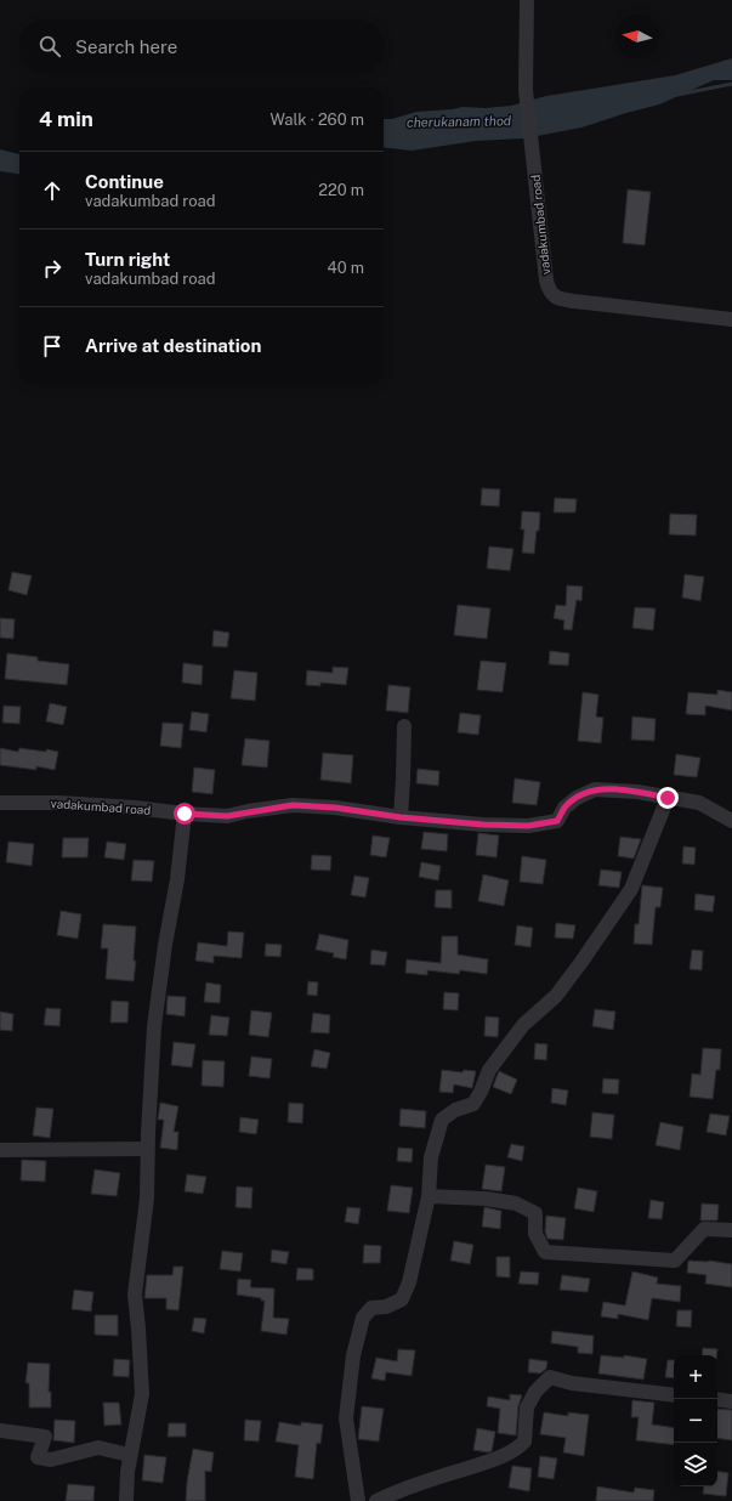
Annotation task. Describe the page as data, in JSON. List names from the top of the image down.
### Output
{
  "streets": {
    "street": ["vadakumbad road"]
  },
  "water": ["cherukanam thod"],
  "north": "left",
  "page": {
    "search": "Search here",
    "heading": ["4 min", "Walk · 260 m"],
    "list": [
      ["Continue", "vadakumbad road", "220 m"],
      ["Turn right", "vadakumbad road", "40 m"],
      "Arrive at destination"
    ],
    "map_buttons": ["+", "−"]
  }
}
